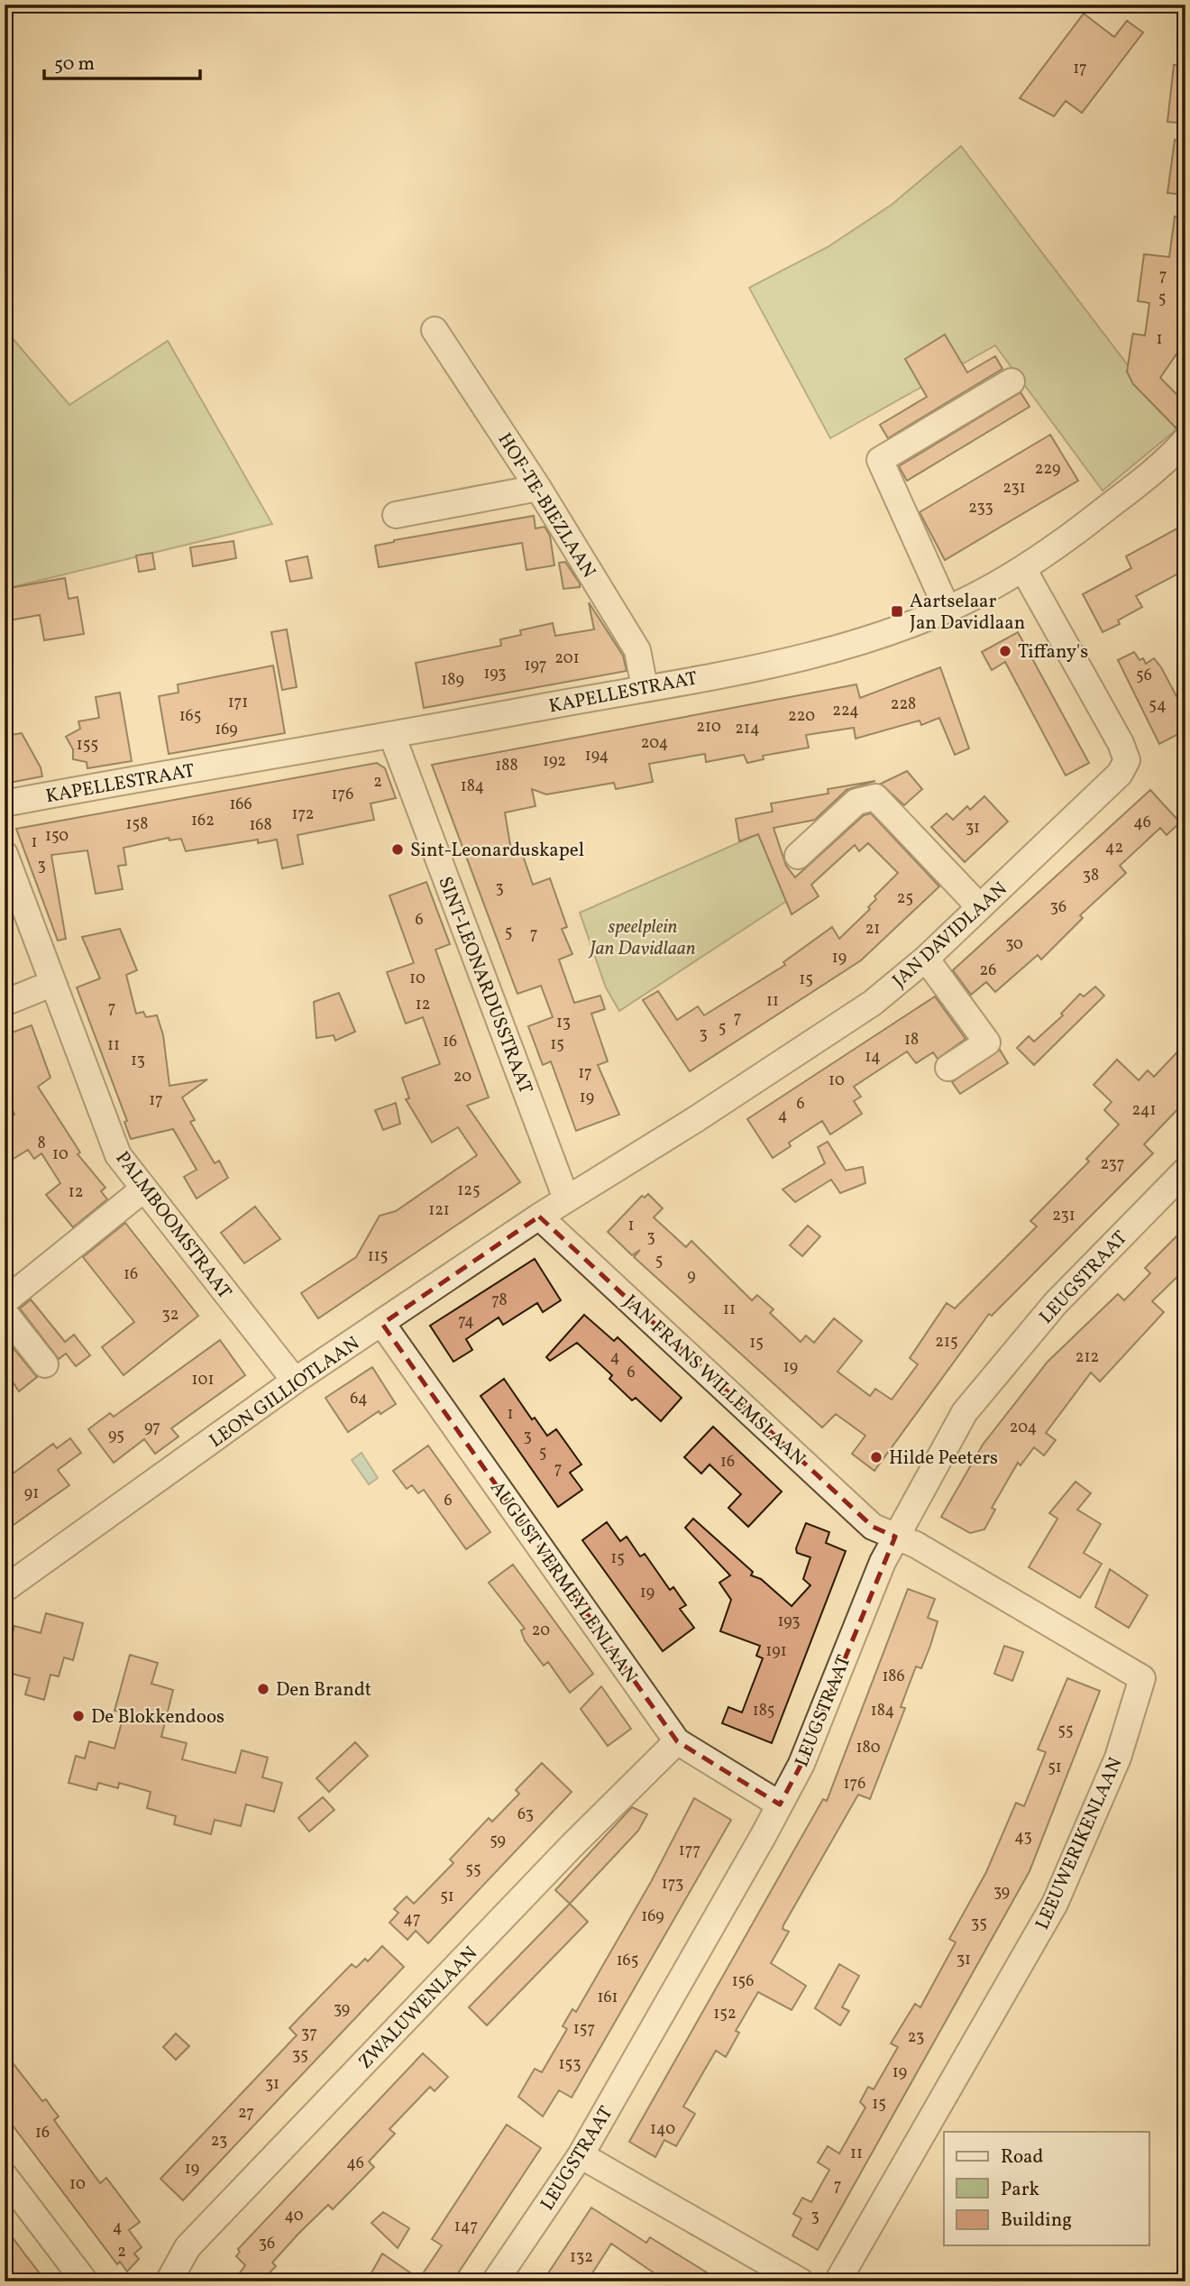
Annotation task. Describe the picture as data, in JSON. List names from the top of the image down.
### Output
{
  "streets": {
    "street": [
      "HOF-TE-BIEZLAAN",
      "KAPELLESTRAAT",
      "JAN DAVIDLAAN",
      "SINT-LEONARDUSSTRAAT",
      "PALMBOOMSTRAAT",
      "LEUGSTRAAT",
      "JAN FRANS WILLEMSLAAN",
      "LEON GILLIOTLAAN",
      "AUGUST VERMEYLENLAAN",
      "LEEUWERIKENLAAN",
      "ZWALUWENLAAN"
    ]
  },
  "crossings": [
    ["HOF-TE-BIEZLAAN", "KAPELLESTRAAT"],
    ["KAPELLESTRAAT", "JAN DAVIDLAAN"],
    ["KAPELLESTRAAT", "SINT-LEONARDUSSTRAAT"],
    ["JAN DAVIDLAAN", "SINT-LEONARDUSSTRAAT"],
    ["JAN DAVIDLAAN", "LEON GILLIOTLAAN"],
    ["SINT-LEONARDUSSTRAAT", "LEON GILLIOTLAAN"],
    ["PALMBOOMSTRAAT", "LEON GILLIOTLAAN"],
    ["LEUGSTRAAT", "JAN FRANS WILLEMSLAAN"],
    ["LEUGSTRAAT", "AUGUST VERMEYLENLAAN"],
    ["LEUGSTRAAT", "LEEUWERIKENLAAN"],
    ["JAN FRANS WILLEMSLAAN", "LEON GILLIOTLAAN"],
    ["JAN FRANS WILLEMSLAAN", "LEEUWERIKENLAAN"],
    ["LEON GILLIOTLAAN", "AUGUST VERMEYLENLAAN"],
    ["AUGUST VERMEYLENLAAN", "ZWALUWENLAAN"]
  ],
  "parks": ["speelplein Jan Davidlaan"],
  "places": {
    "transit": ["Aartselaar Jan Davidlaan"],
    "other": [
      "Tiffany's",
      "Sint-Leonarduskapel",
      "Hilde Peeters",
      "Den Brandt",
      "De Blokkendoos"
    ]
  },
  "house_numbers": [
    "17",
    "7",
    "5",
    "1",
    "229",
    "231",
    "233",
    "201",
    "197",
    "193",
    "56",
    "189",
    "171",
    "228",
    "54",
    "224",
    "165",
    "220",
    "210",
    "214",
    "169",
    "204",
    "155",
    "194",
    "192",
    "188",
    "2",
    "184",
    "176",
    "166",
    "172",
    "162",
    "46",
    "158",
    "168",
    "31",
    "150",
    "1",
    "42",
    "3",
    "38",
    "3",
    "25",
    "36",
    "6",
    "21",
    "5",
    "7",
    "30",
    "19",
    "26",
    "10",
    "15",
    "11",
    "12",
    "7",
    "7",
    "13",
    "5",
    "3",
    "18",
    "16",
    "15",
    "11",
    "14",
    "13",
    "17",
    "20",
    "10",
    "19",
    "17",
    "6",
    "241",
    "4",
    "8",
    "10",
    "237",
    "125",
    "12",
    "121",
    "231",
    "1",
    "3",
    "115",
    "5",
    "16",
    "9",
    "78",
    "11",
    "32",
    "74",
    "215",
    "15",
    "4",
    "212",
    "19",
    "6",
    "101",
    "64",
    "1",
    "97",
    "204",
    "95",
    "3",
    "5",
    "16",
    "7",
    "91",
    "6",
    "15",
    "19",
    "193",
    "20",
    "191",
    "186",
    "185",
    "184",
    "55",
    "180",
    "51",
    "176",
    "63",
    "43",
    "59",
    "177",
    "55",
    "173",
    "39",
    "51",
    "169",
    "47",
    "35",
    "31",
    "165",
    "156",
    "161",
    "39",
    "152",
    "157",
    "37",
    "23",
    "35",
    "153",
    "19",
    "31",
    "15",
    "27",
    "140",
    "16",
    "23",
    "11",
    "46",
    "19",
    "10",
    "7",
    "40",
    "3",
    "147",
    "4",
    "36",
    "2",
    "132"
  ],
  "legend": ["Road", "Park", "Building"],
  "scale_bar": "50 m"
}
